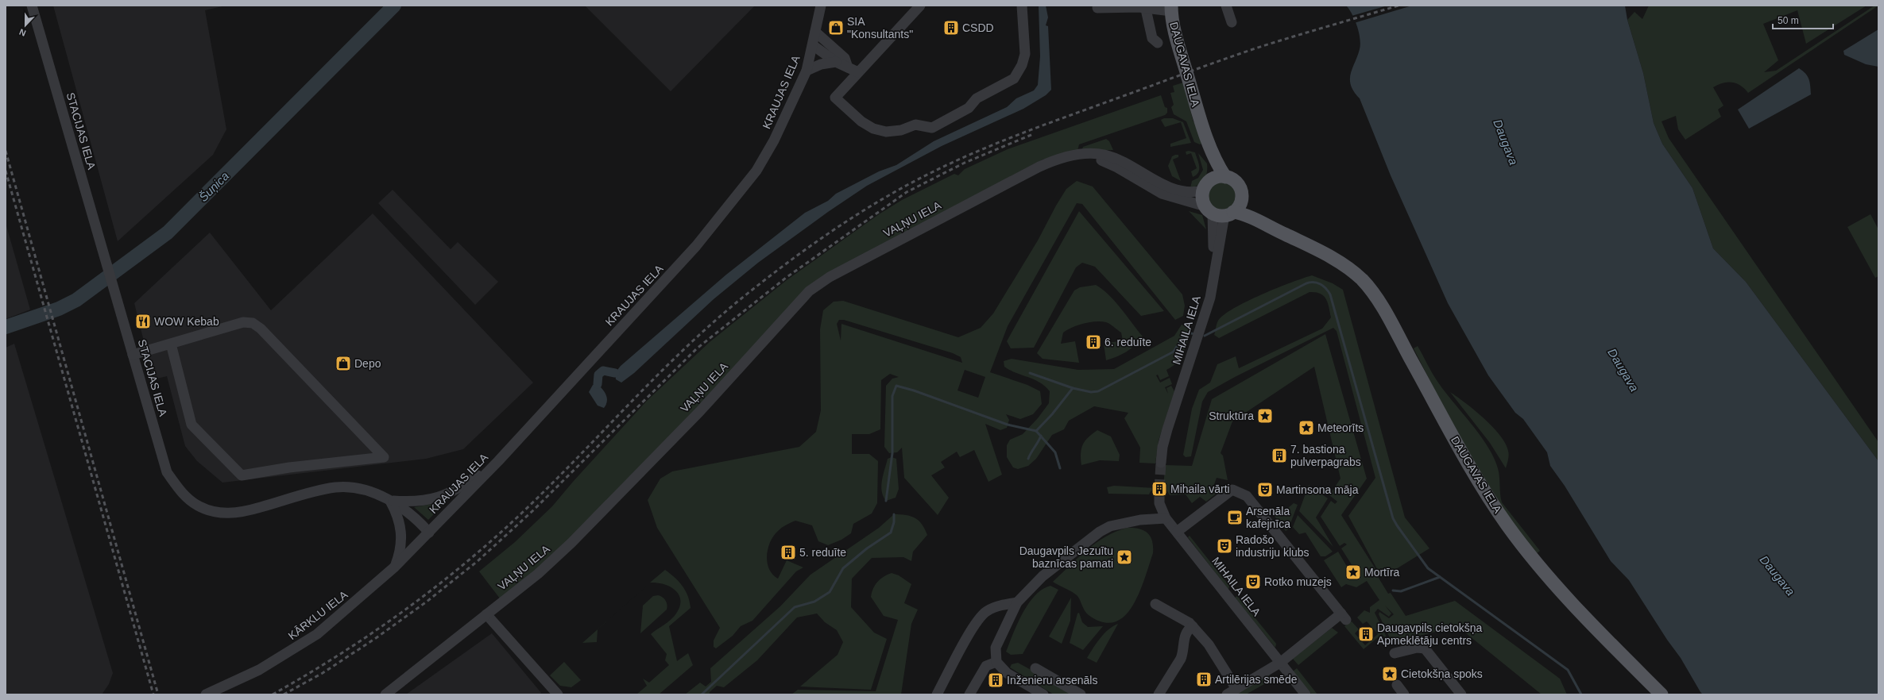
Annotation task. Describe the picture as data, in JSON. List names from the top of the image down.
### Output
{
  "streets": {
    "main road": ["DAUGAVAS IELA"],
    "street": [
      "KRAUJAS IELA",
      "STACIJAS IELA",
      "VAĻŅU IELA",
      "MIHAILA IELA",
      "KĀRKLU IELA"
    ]
  },
  "crossings": [
    ["DAUGAVAS IELA", "VAĻŅU IELA"],
    ["DAUGAVAS IELA", "MIHAILA IELA"],
    ["KRAUJAS IELA", "STACIJAS IELA"],
    ["KRAUJAS IELA", "KĀRKLU IELA"],
    ["STACIJAS IELA", "KĀRKLU IELA"],
    ["VAĻŅU IELA", "MIHAILA IELA"]
  ],
  "water": ["Daugava", "Šuņica"],
  "places": {
    "shop": ["SIA \"Konsultants\"", "Depo"],
    "building": [
      "CSDD",
      "6. reduīte",
      "7. bastiona pulverpagrabs",
      "Mihaila vārti",
      "5. reduīte",
      "Daugavpils cietokšņa Apmeklētāju centrs",
      "Artilērijas smēde",
      "Inženieru arsenāls"
    ],
    "restaurant": ["WOW Kebab"],
    "place": [
      "Struktūra",
      "Meteorīts",
      "Daugavpils Jezuītu baznīcas pamati",
      "Mortīra",
      "Cietokšņa spoks"
    ],
    "theatre": ["Martinsona māja", "Radošo industriju klubs", "Rotko muzejs"],
    "cafe": ["Arsenāla kafejnīca"]
  },
  "scale_bar": "50 m",
  "north": "bottom"
}
